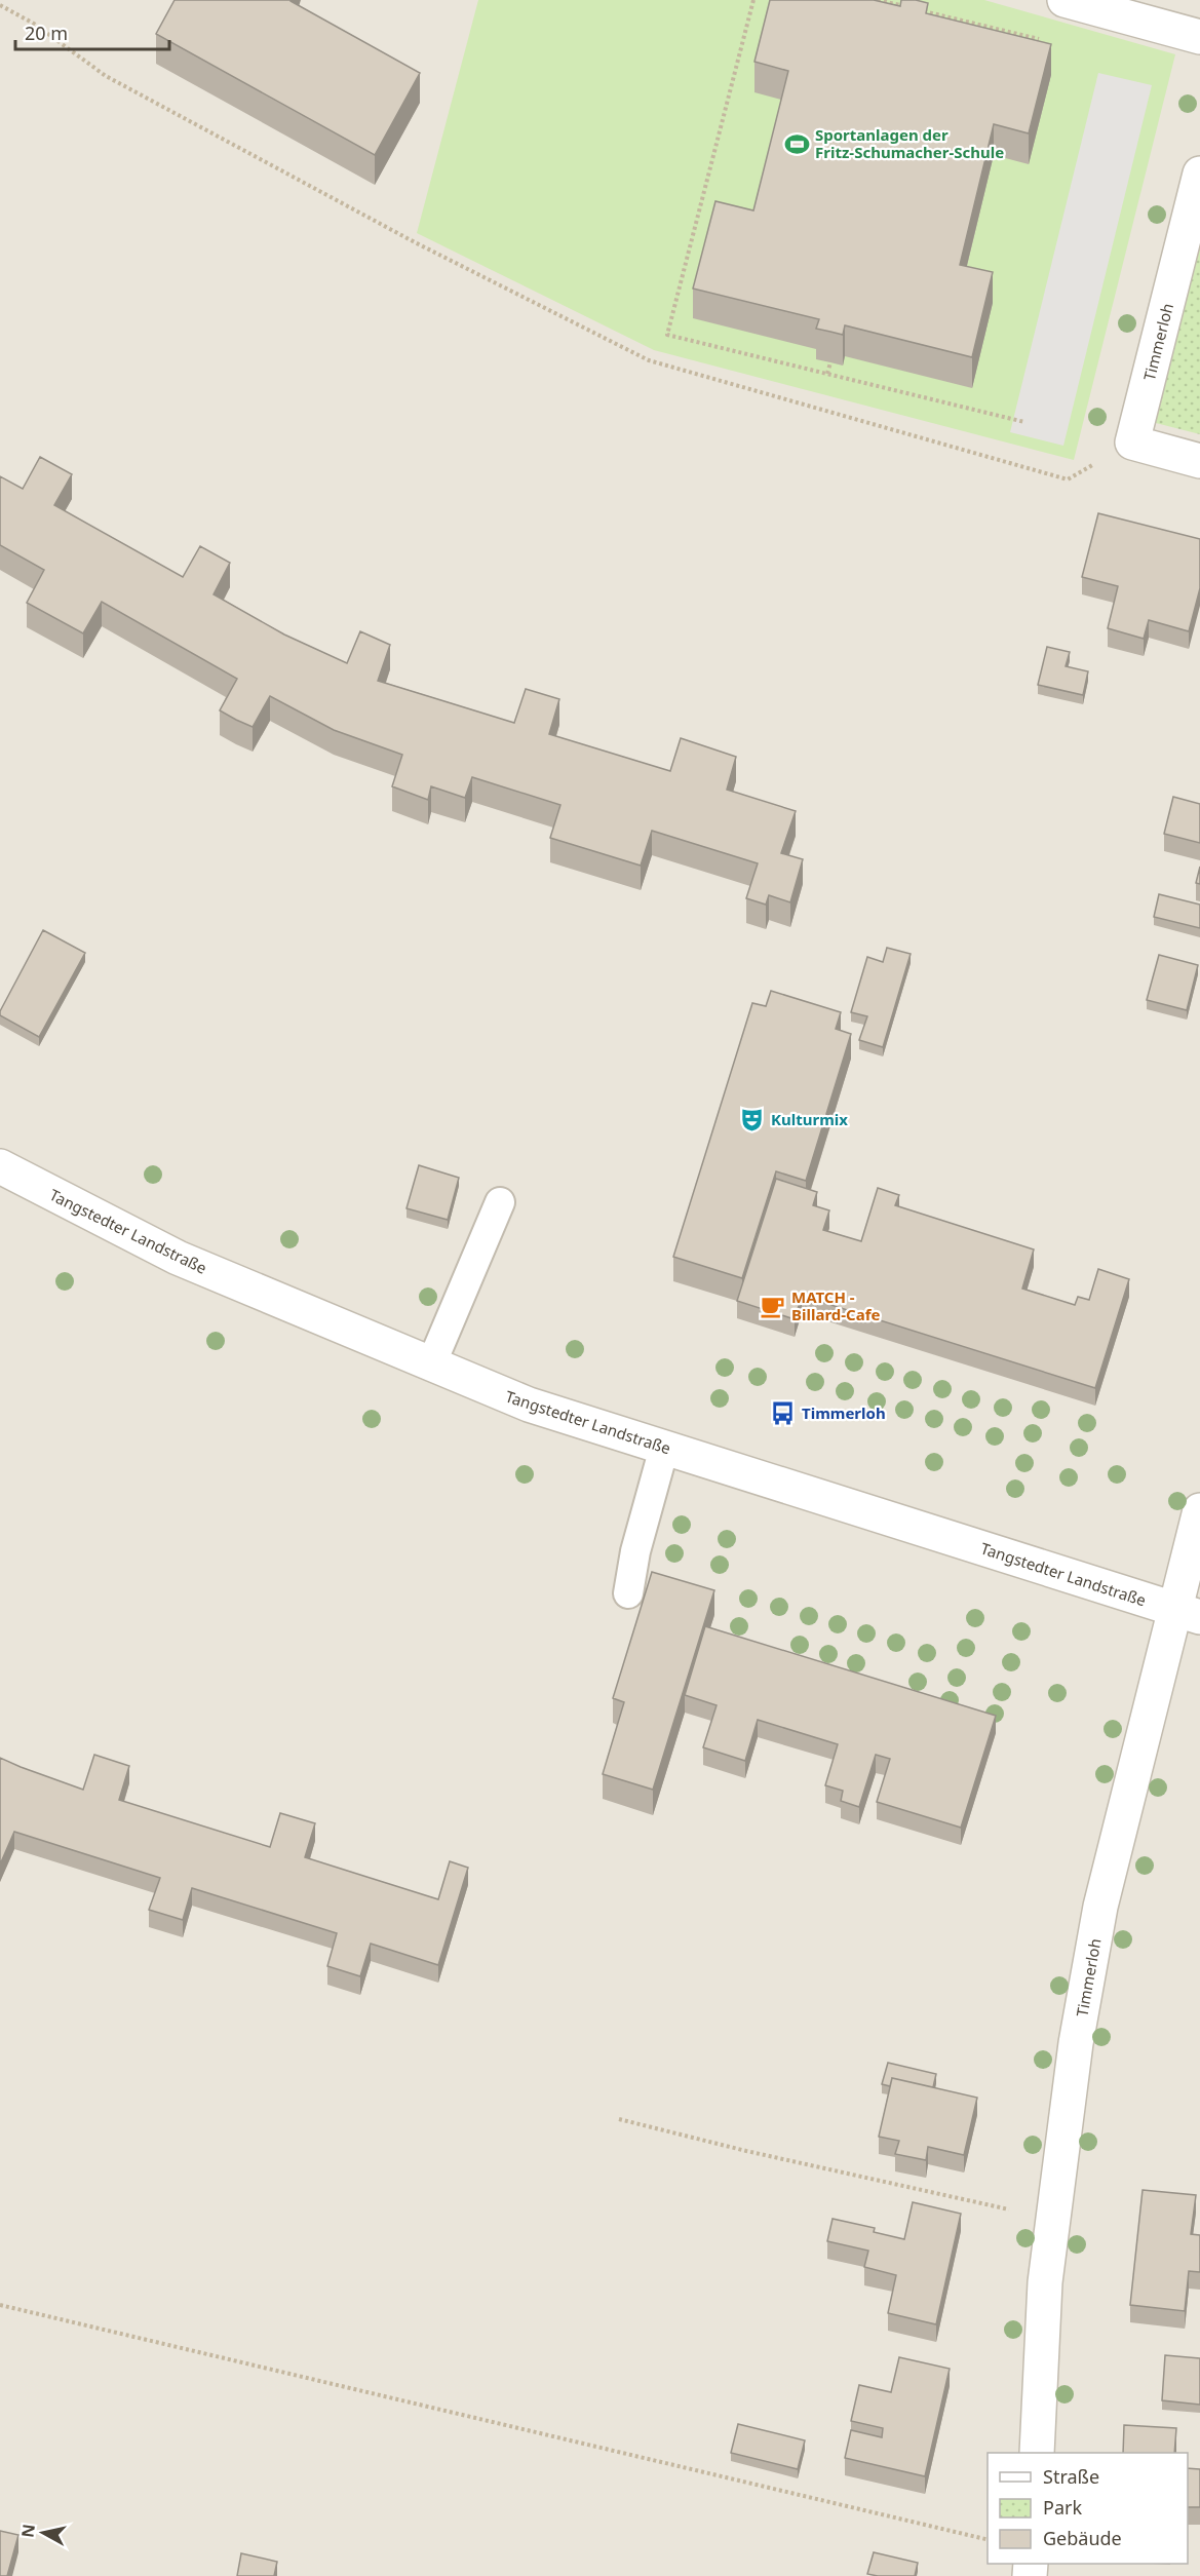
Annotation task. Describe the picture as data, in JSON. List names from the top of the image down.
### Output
{
  "streets": {
    "street": ["Timmerloh", "Tangstedter Landstraße"]
  },
  "crossings": [
    ["Timmerloh", "Tangstedter Landstraße"]
  ],
  "places": {
    "sports": ["Sportanlagen der Fritz-Schumacher-Schule"],
    "theatre": ["Kulturmix"],
    "cafe": ["MATCH - Billard-Cafe"],
    "bus stop": ["Timmerloh"]
  },
  "legend": ["Straße", "Park", "Gebäude"],
  "scale_bar": "20 m",
  "north": "left"
}
